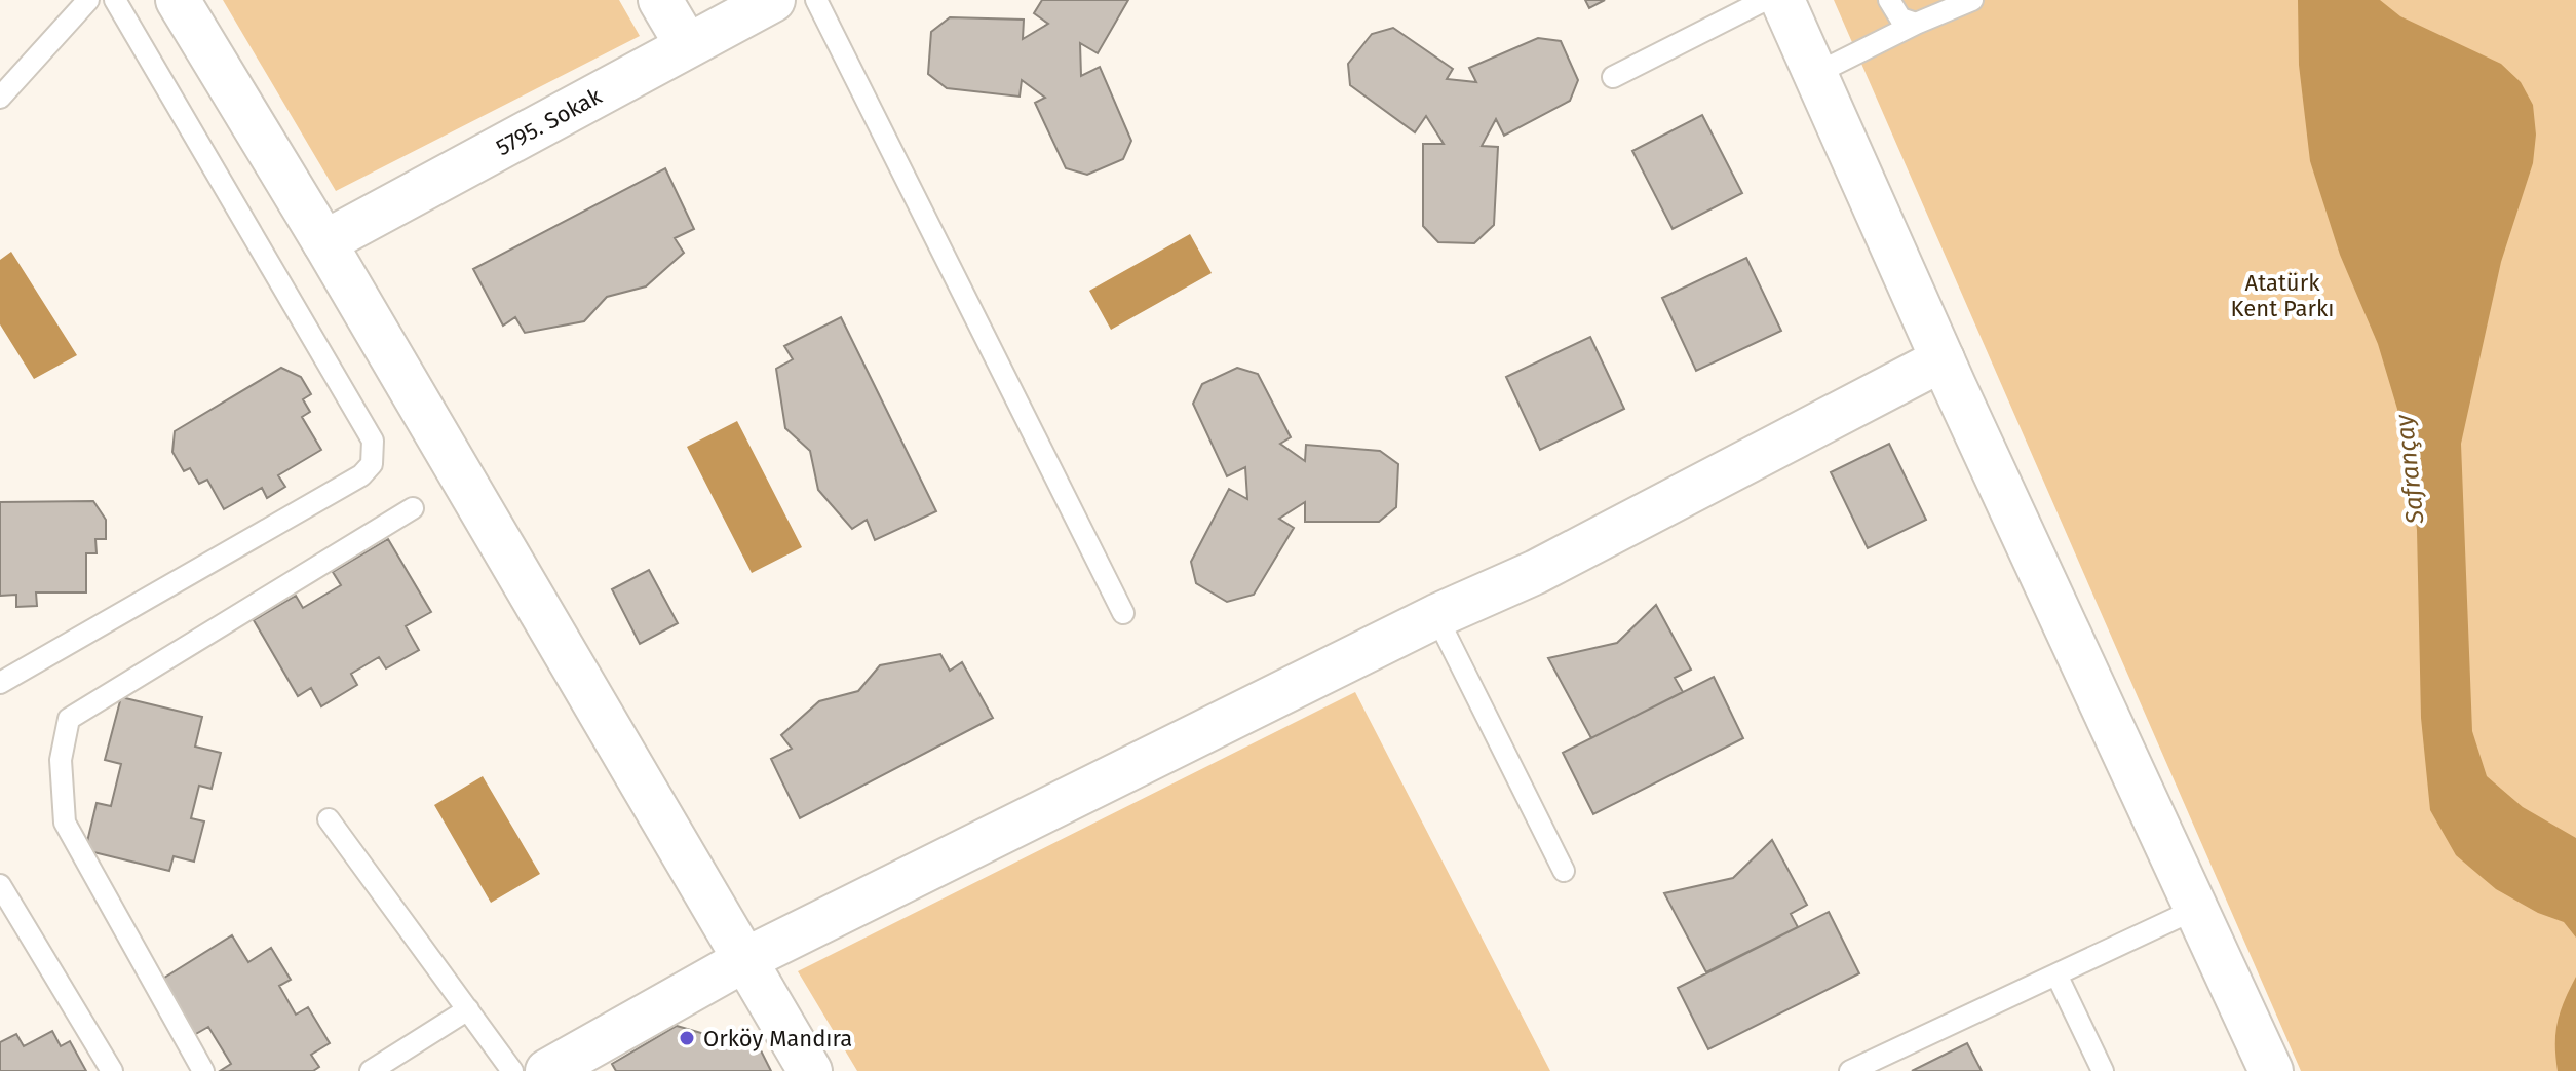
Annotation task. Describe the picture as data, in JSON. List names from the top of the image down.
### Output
{
  "streets": {
    "street": ["5795. Sokak"]
  },
  "water": ["Safrançay"],
  "parks": ["Atatürk Kent Parkı"],
  "places": ["Orköy Mandıra"]
}
